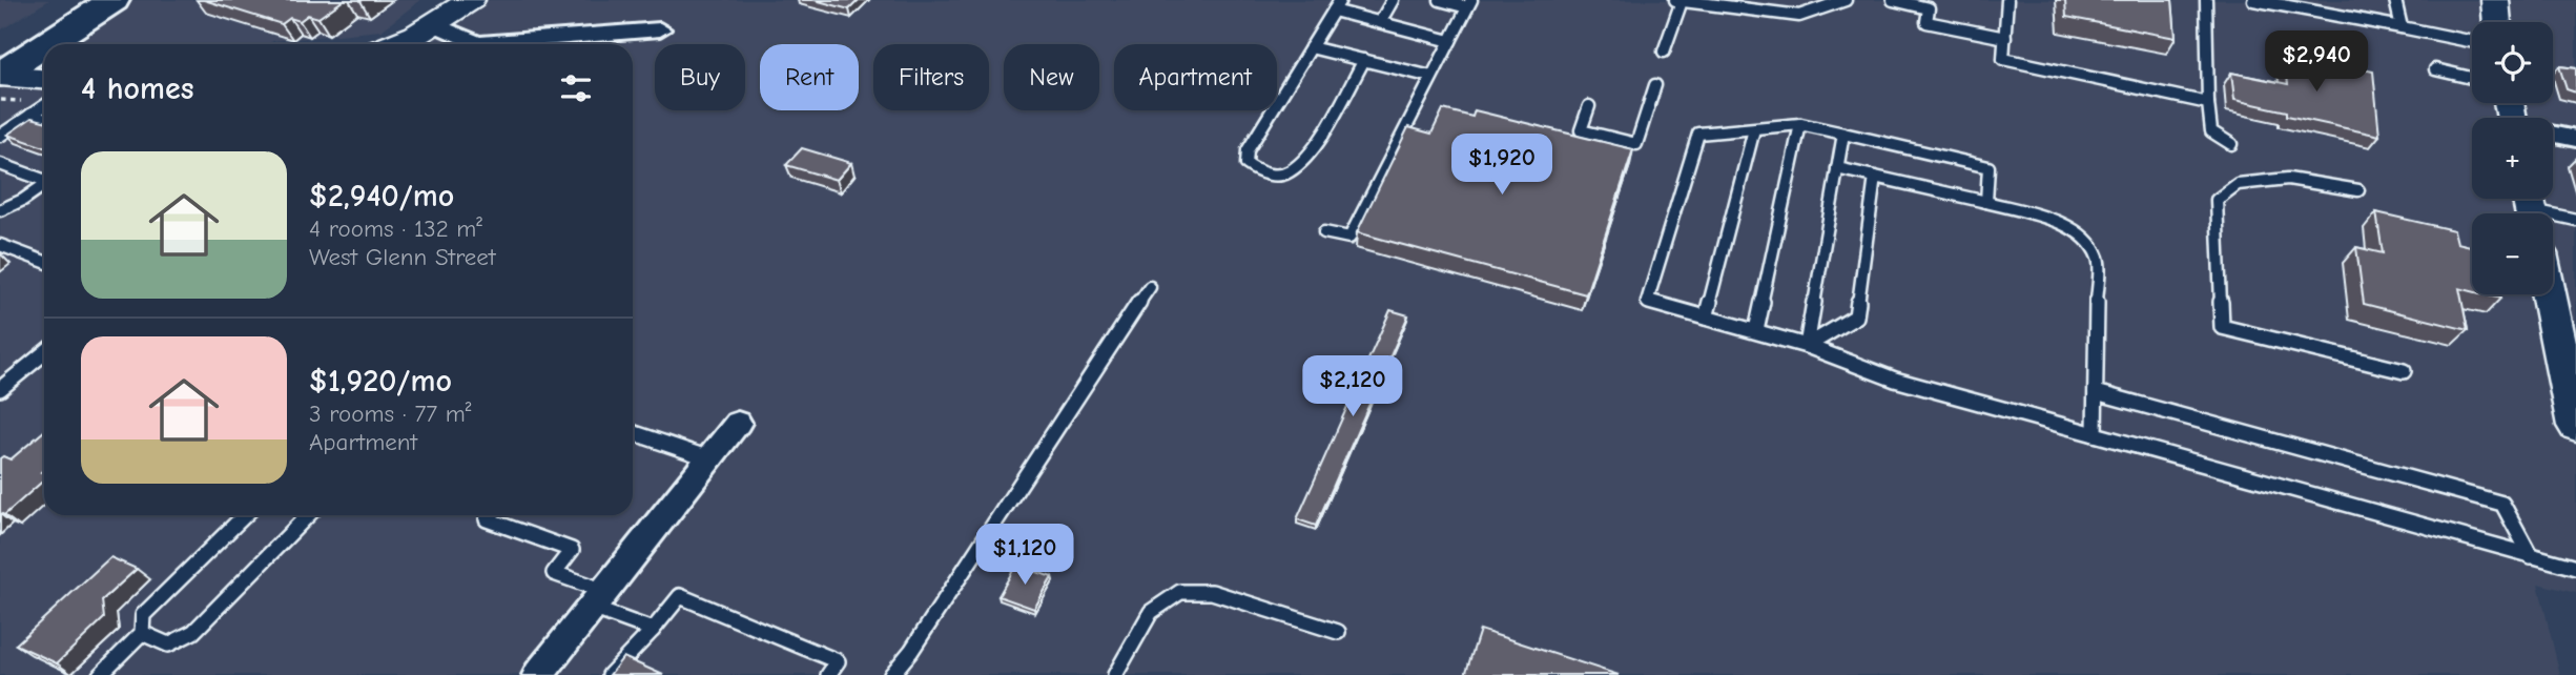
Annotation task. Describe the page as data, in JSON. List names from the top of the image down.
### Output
{
  "page": {
    "map_buttons": ["+", "−"],
    "price": [
      "$2,940",
      "$1,920",
      "$2,120",
      "$1,120"
    ],
    "chip": [
      "Buy",
      "Rent",
      "Filters",
      "New",
      "Apartment"
    ],
    "heading": "4 homes",
    "list": [
      {
        "name": "$2,940/mo",
        "note": "4 rooms · 132 m² · West Glenn Street"
      },
      {
        "name": "$1,920/mo",
        "note": "3 rooms · 77 m² · Apartment"
      }
    ]
  }
}
